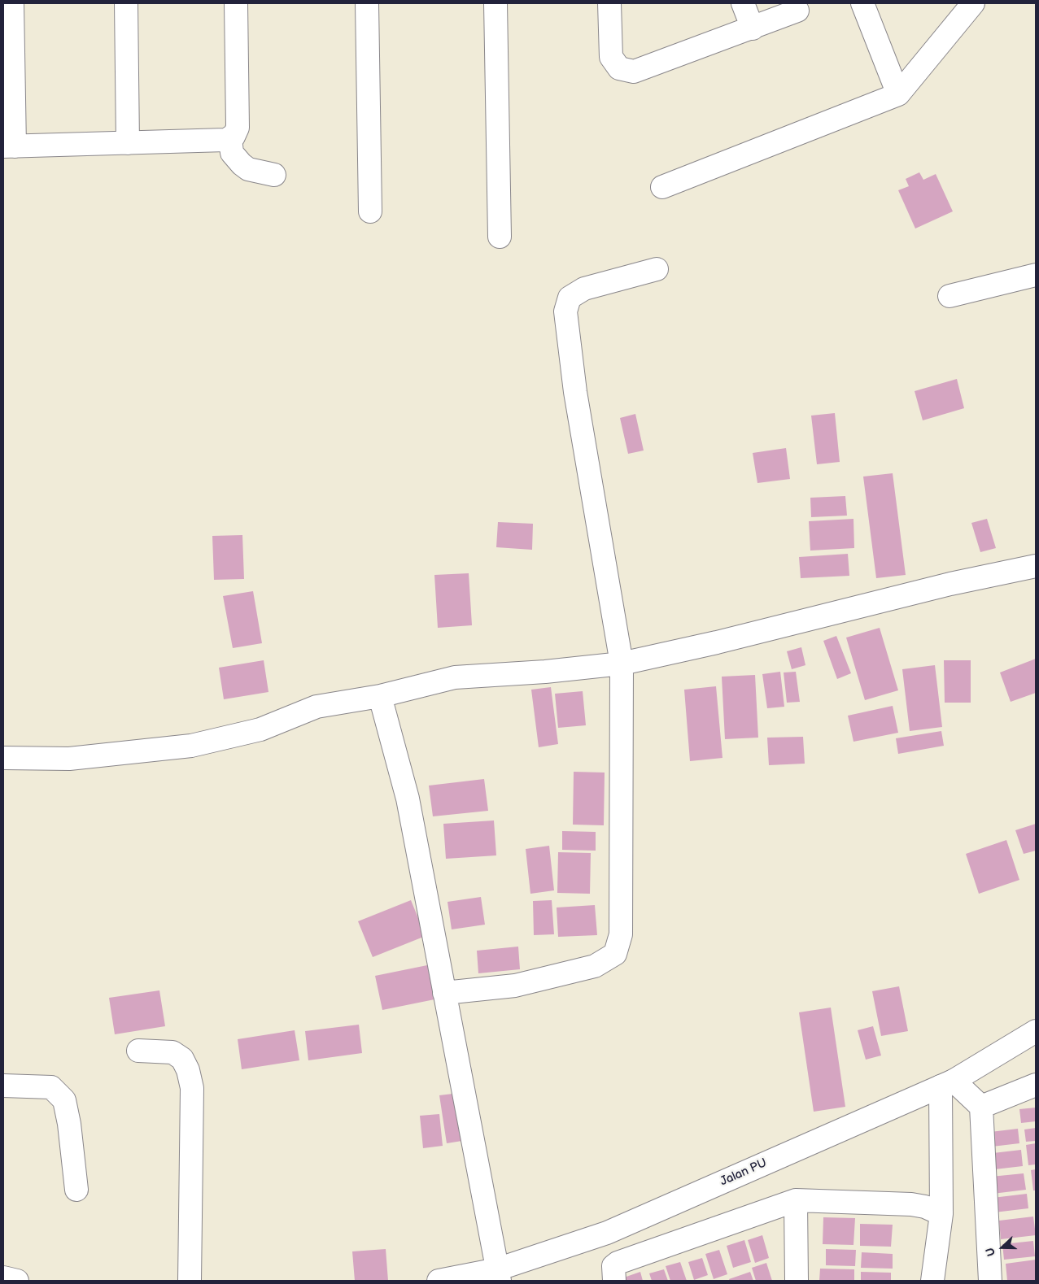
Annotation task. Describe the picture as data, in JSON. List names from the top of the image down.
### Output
{
  "streets": {
    "street": ["Jalan PU"]
  },
  "north": "left"
}
